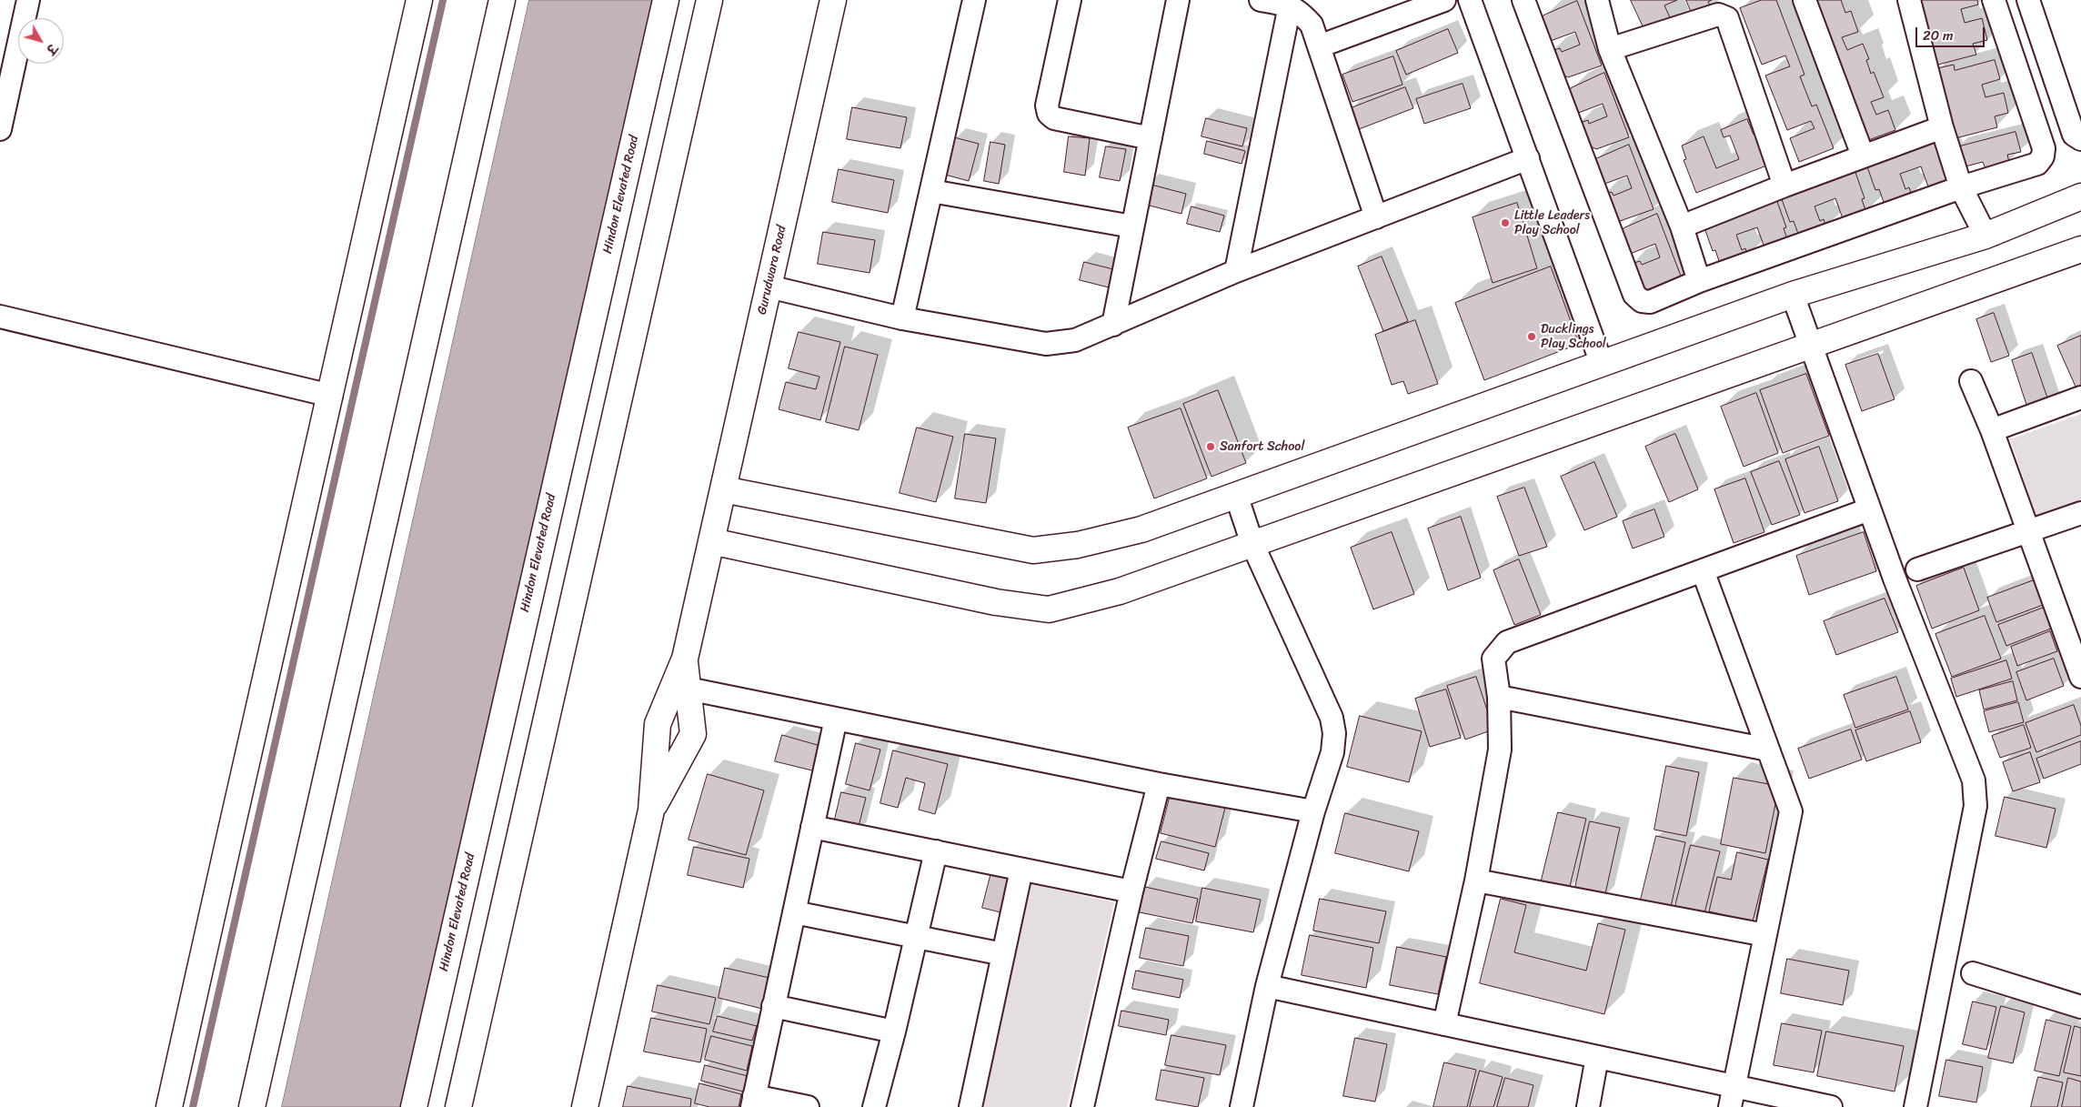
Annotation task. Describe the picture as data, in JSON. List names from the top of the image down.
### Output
{
  "streets": {
    "main road": ["Hindon Elevated Road", "Gurudwara Road"]
  },
  "places": ["Little Leaders Play School", "Ducklings Play School", "Sanfort School"],
  "scale_bar": "20 m",
  "north": "bottom right"
}
